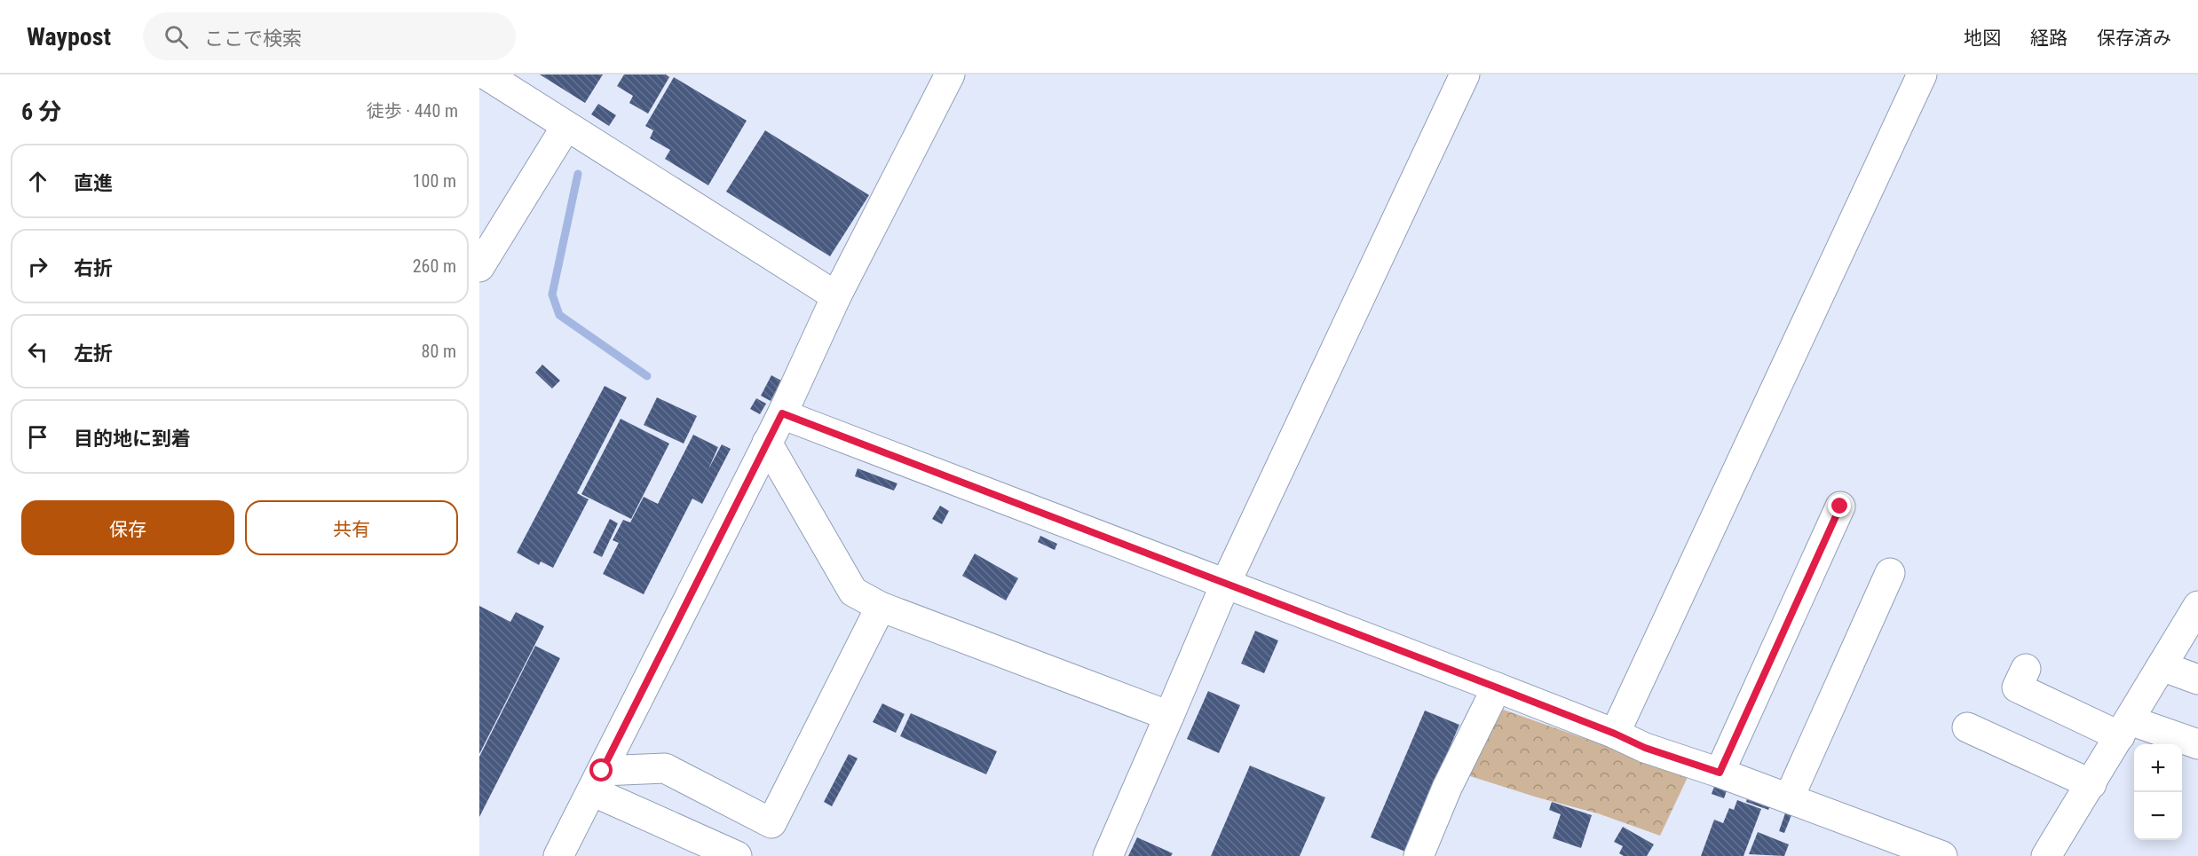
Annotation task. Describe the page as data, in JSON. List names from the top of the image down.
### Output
{
  "page": {
    "header": "Waypost",
    "search": "ここで検索",
    "nav": ["地図", "経路", "保存済み"],
    "heading": ["6 分", "徒歩 · 440 m"],
    "list": [
      ["直進", "100 m"],
      ["右折", "260 m"],
      ["左折", "80 m"],
      "目的地に到着"
    ],
    "buttons": ["保存", "共有"],
    "map_buttons": ["+", "−"]
  }
}
